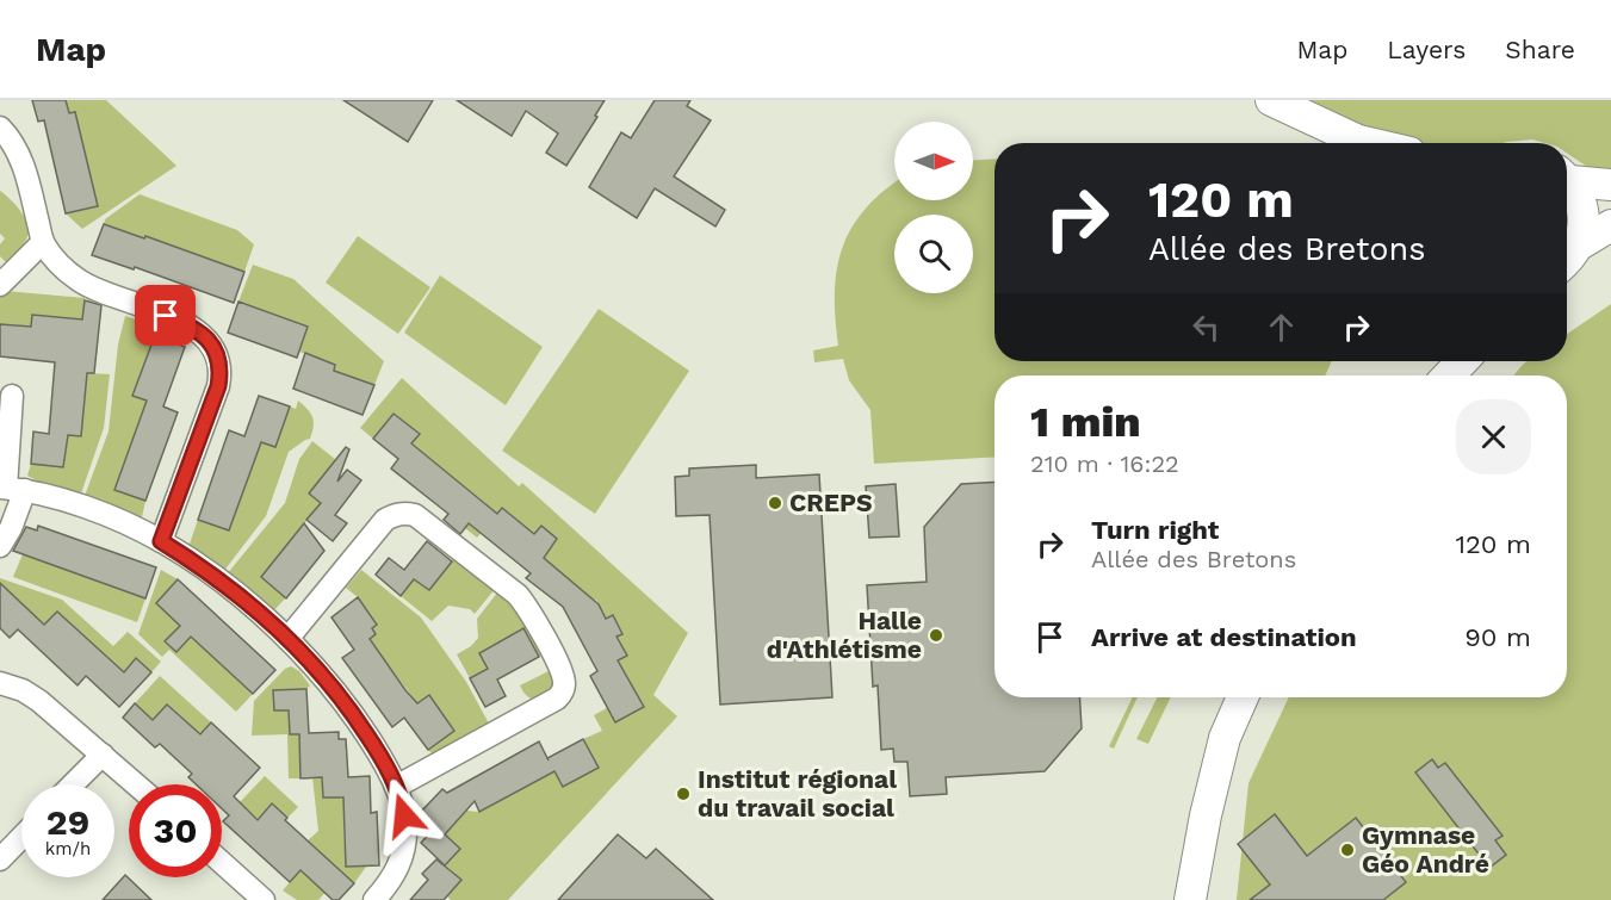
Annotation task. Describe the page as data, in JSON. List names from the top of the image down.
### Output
{
  "places": [
    "CREPS",
    "Halle d'Athlétisme",
    "Institut régional du travail social",
    "Gymnase Géo André"
  ],
  "north": "right",
  "page": {
    "header": "Map",
    "nav": ["Map", "Layers", "Share"],
    "turn": ["120 m", "Allée des Bretons"],
    "heading": ["1 min", "210 m · 16:22"],
    "list": [
      {
        "name": "Turn right",
        "note": "Allée des Bretons",
        "value": "120 m"
      },
      {
        "name": "Arrive at destination",
        "value": "90 m"
      }
    ],
    "speed": "29 km/h",
    "limit": "30"
  }
}
